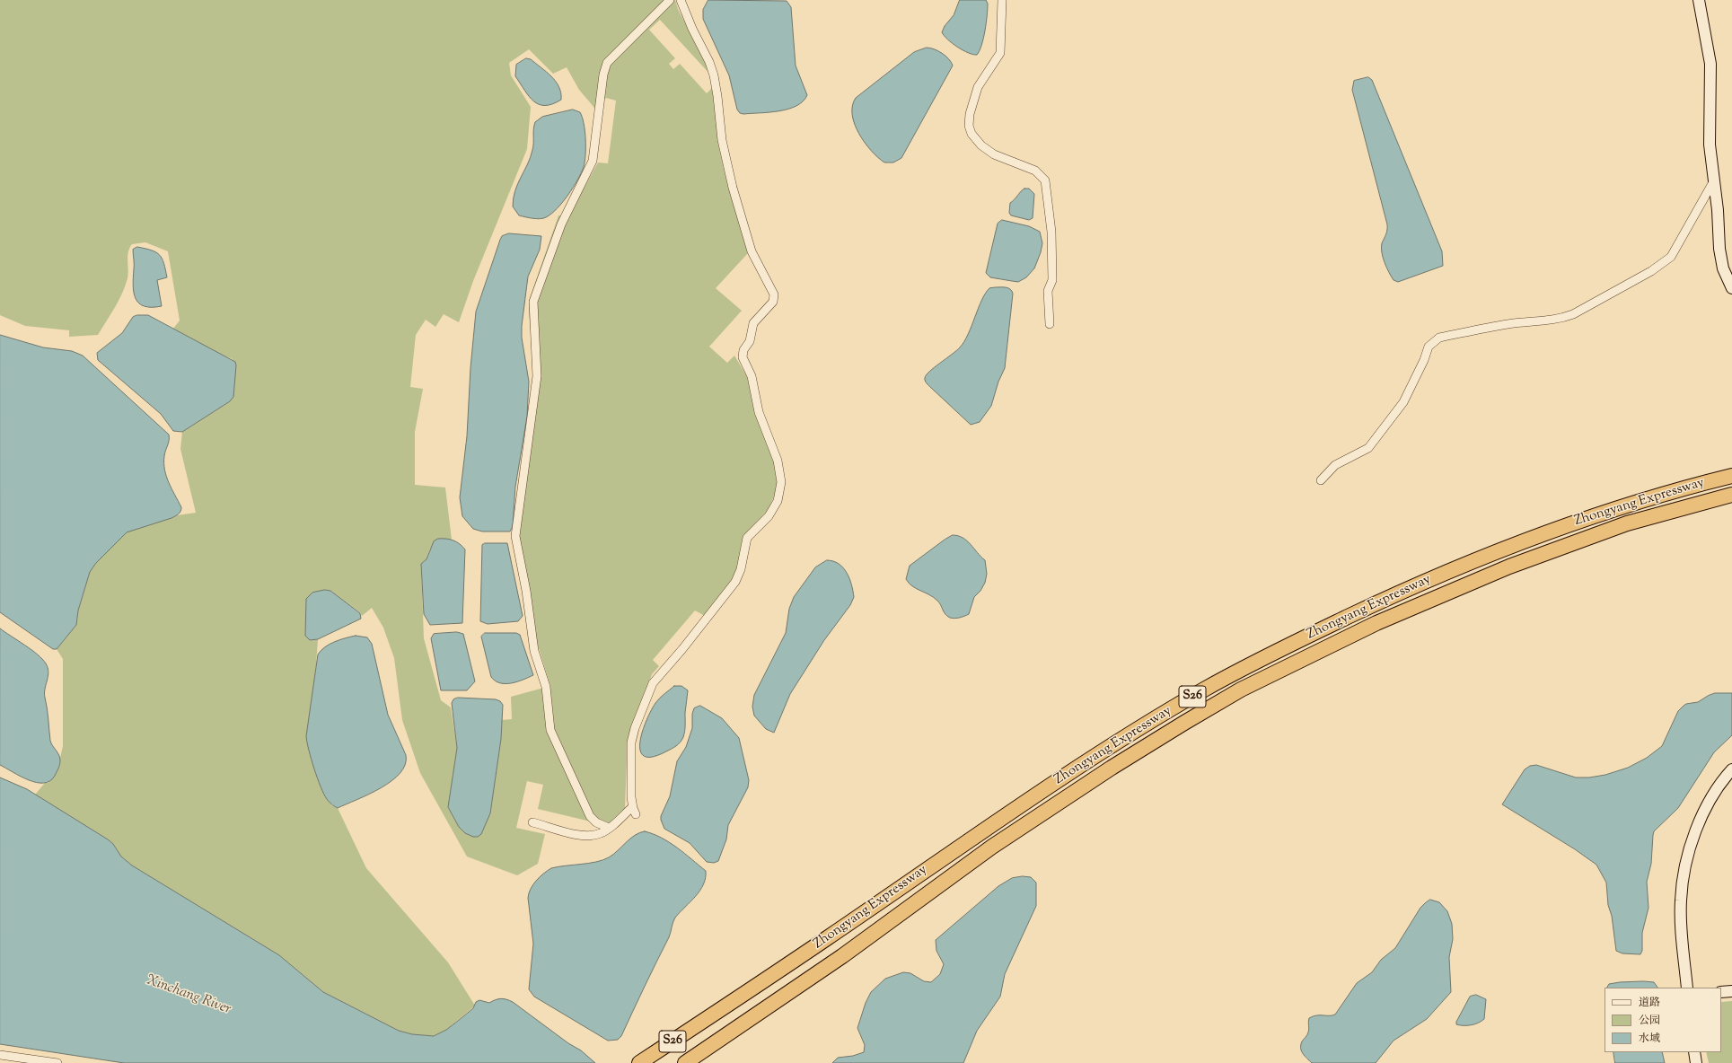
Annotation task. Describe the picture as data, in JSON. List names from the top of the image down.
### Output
{
  "streets": {
    "highway": ["Zhongyang Expressway", "S26"]
  },
  "water": ["Xinchang River"],
  "legend": ["道路", "公园", "水域"]
}
